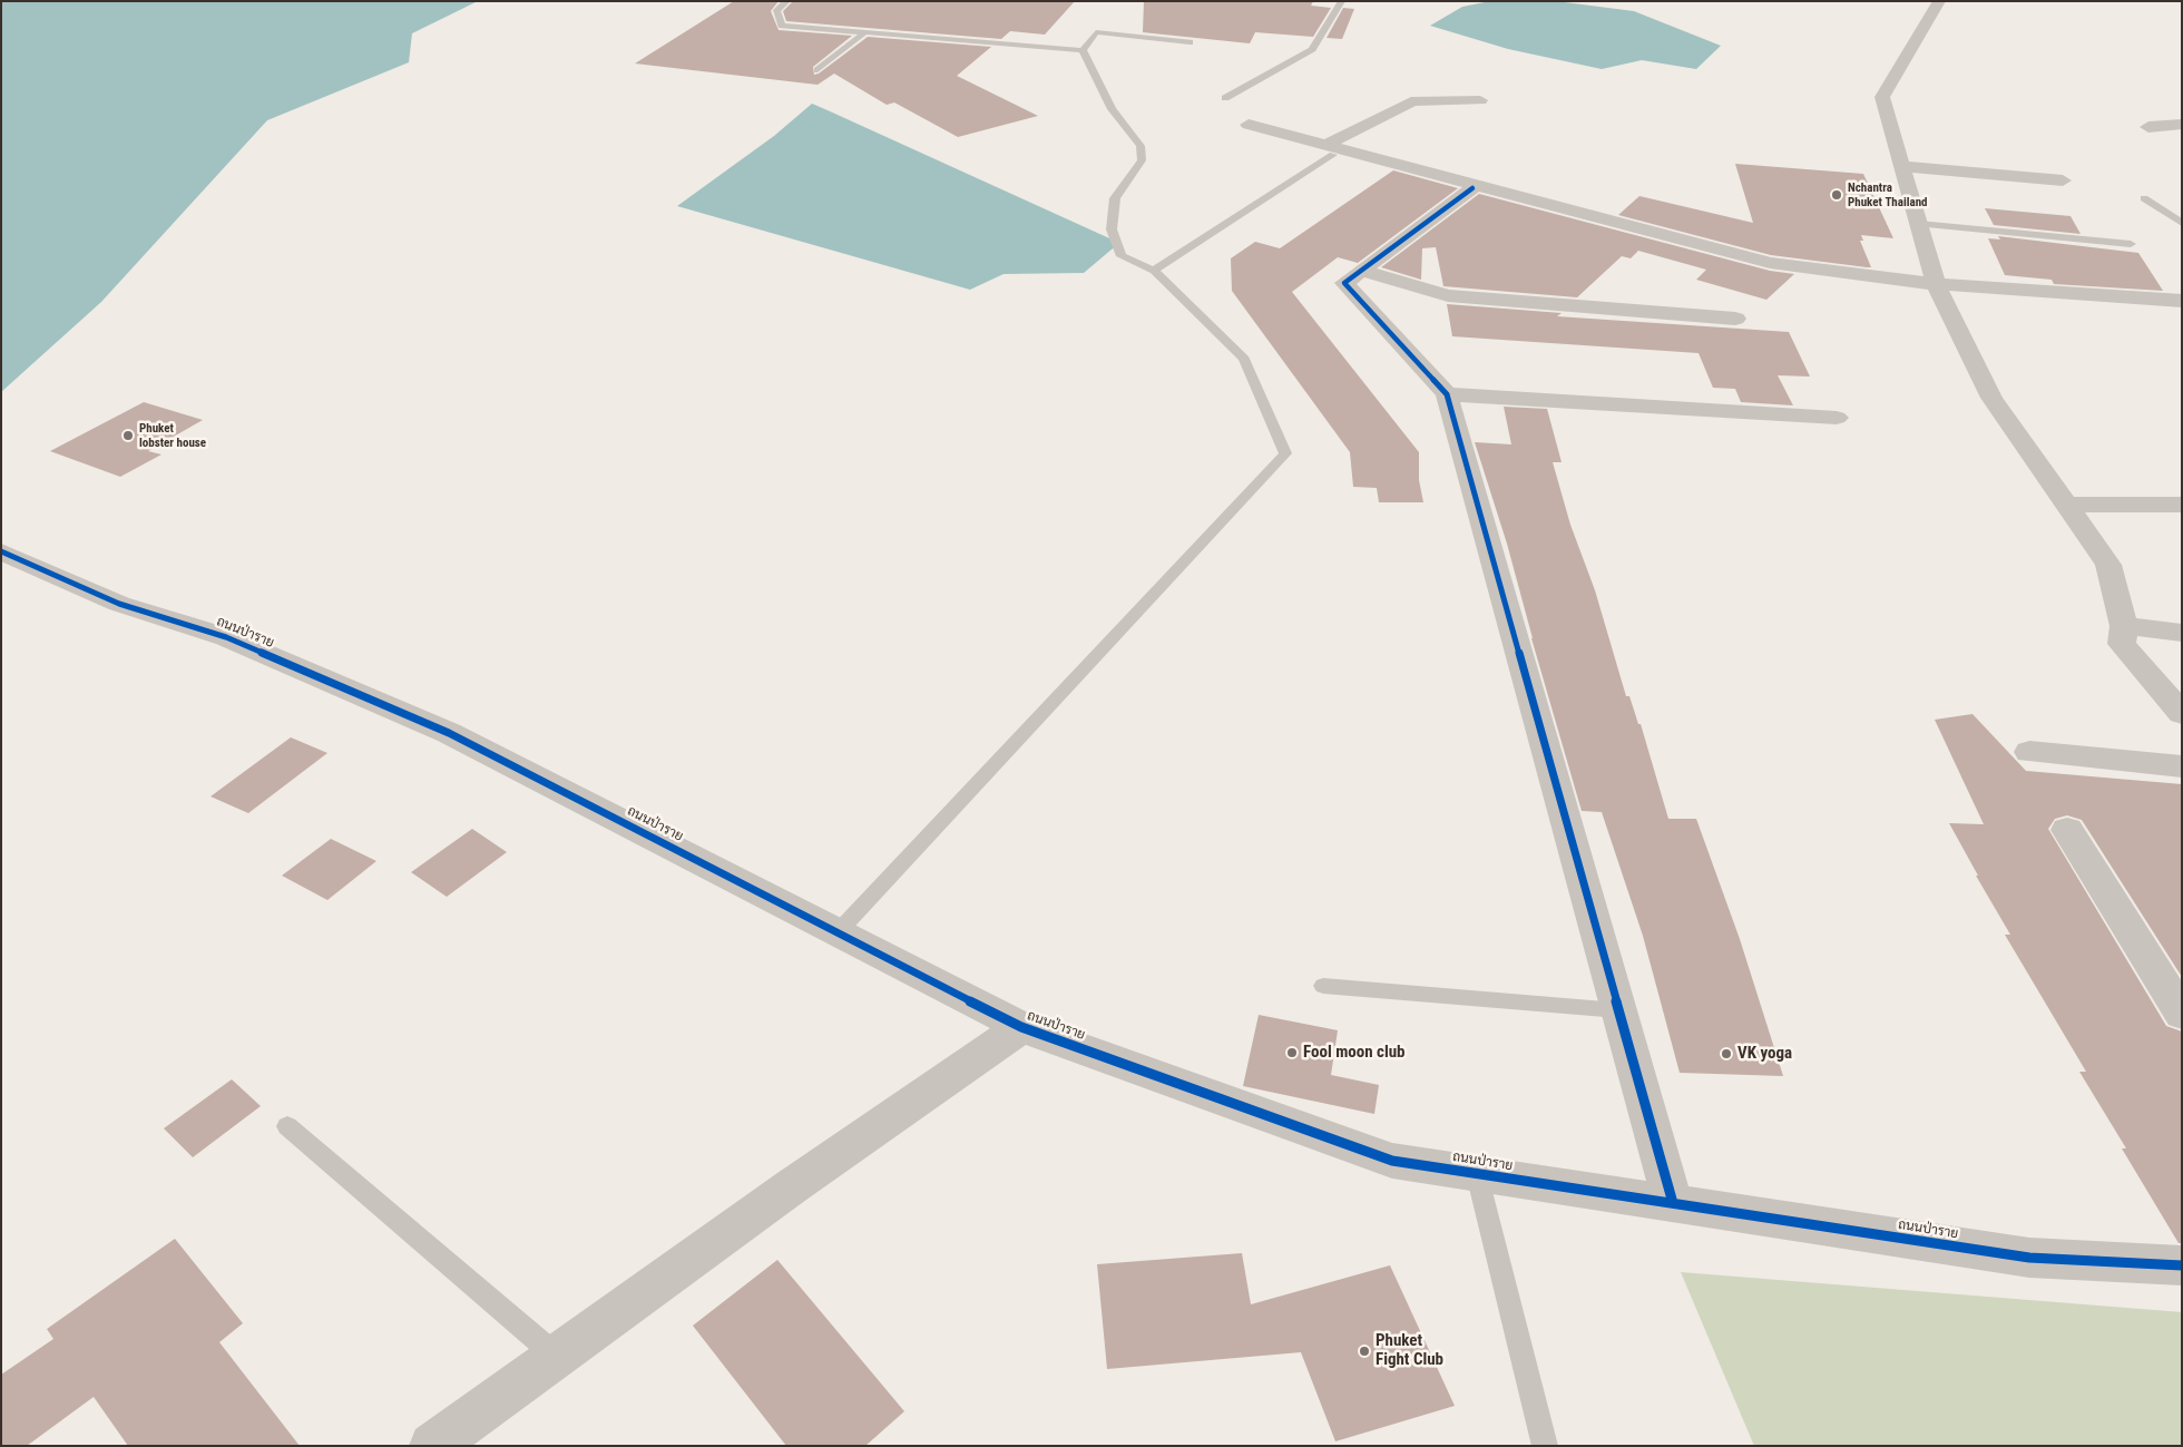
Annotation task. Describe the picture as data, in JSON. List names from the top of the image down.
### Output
{
  "streets": {
    "street": ["ถนนป่าราย"]
  },
  "places": [
    "Nchantra Phuket Thailand",
    "Phuket lobster house",
    "Fool moon club",
    "VK yoga",
    "Phuket Fight Club"
  ]
}
